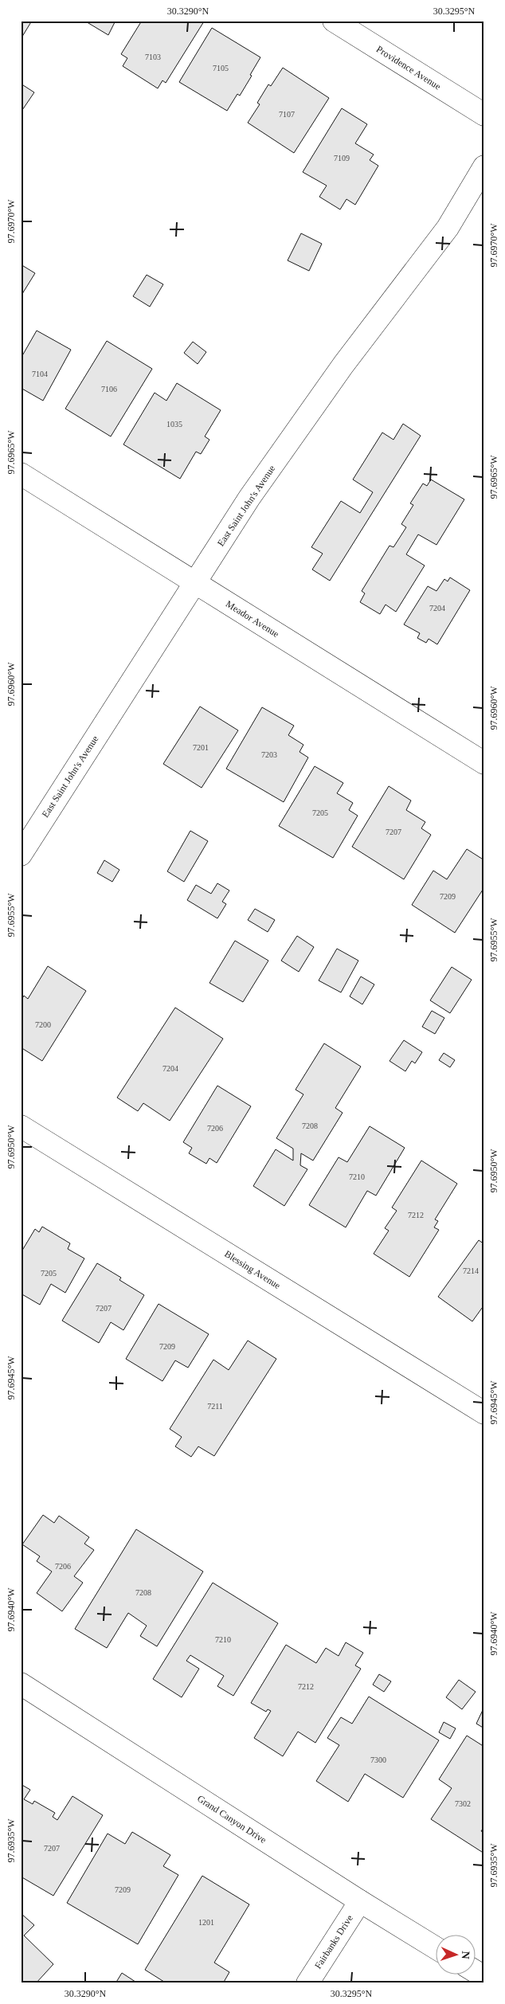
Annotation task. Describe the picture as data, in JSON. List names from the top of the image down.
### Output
{
  "streets": {
    "street": [
      "Providence Avenue",
      "East Saint John's Avenue",
      "Meador Avenue",
      "Blessing Avenue",
      "Grand Canyon Drive",
      "Fairbanks Drive"
    ]
  },
  "crossings": [
    ["East Saint John's Avenue", "Meador Avenue"],
    ["Grand Canyon Drive", "Fairbanks Drive"]
  ],
  "house_numbers": [
    "7103",
    "7105",
    "7107",
    "7109",
    "7104",
    "7106",
    "1035",
    "7204",
    "7201",
    "7203",
    "7205",
    "7207",
    "7209",
    "7200",
    "7204",
    "7208",
    "7206",
    "7210",
    "7212",
    "7214",
    "7205",
    "7207",
    "7209",
    "7211",
    "7206",
    "7208",
    "7210",
    "7212",
    "7300",
    "7302",
    "7207",
    "7209",
    "1201"
  ],
  "north": "right",
  "coordinates": [
    "30.3290°N",
    "30.3295°N",
    "97.6970°W",
    "97.6965°W",
    "97.6960°W",
    "97.6955°W",
    "97.6950°W",
    "97.6945°W",
    "97.6940°W",
    "97.6935°W"
  ]
}
